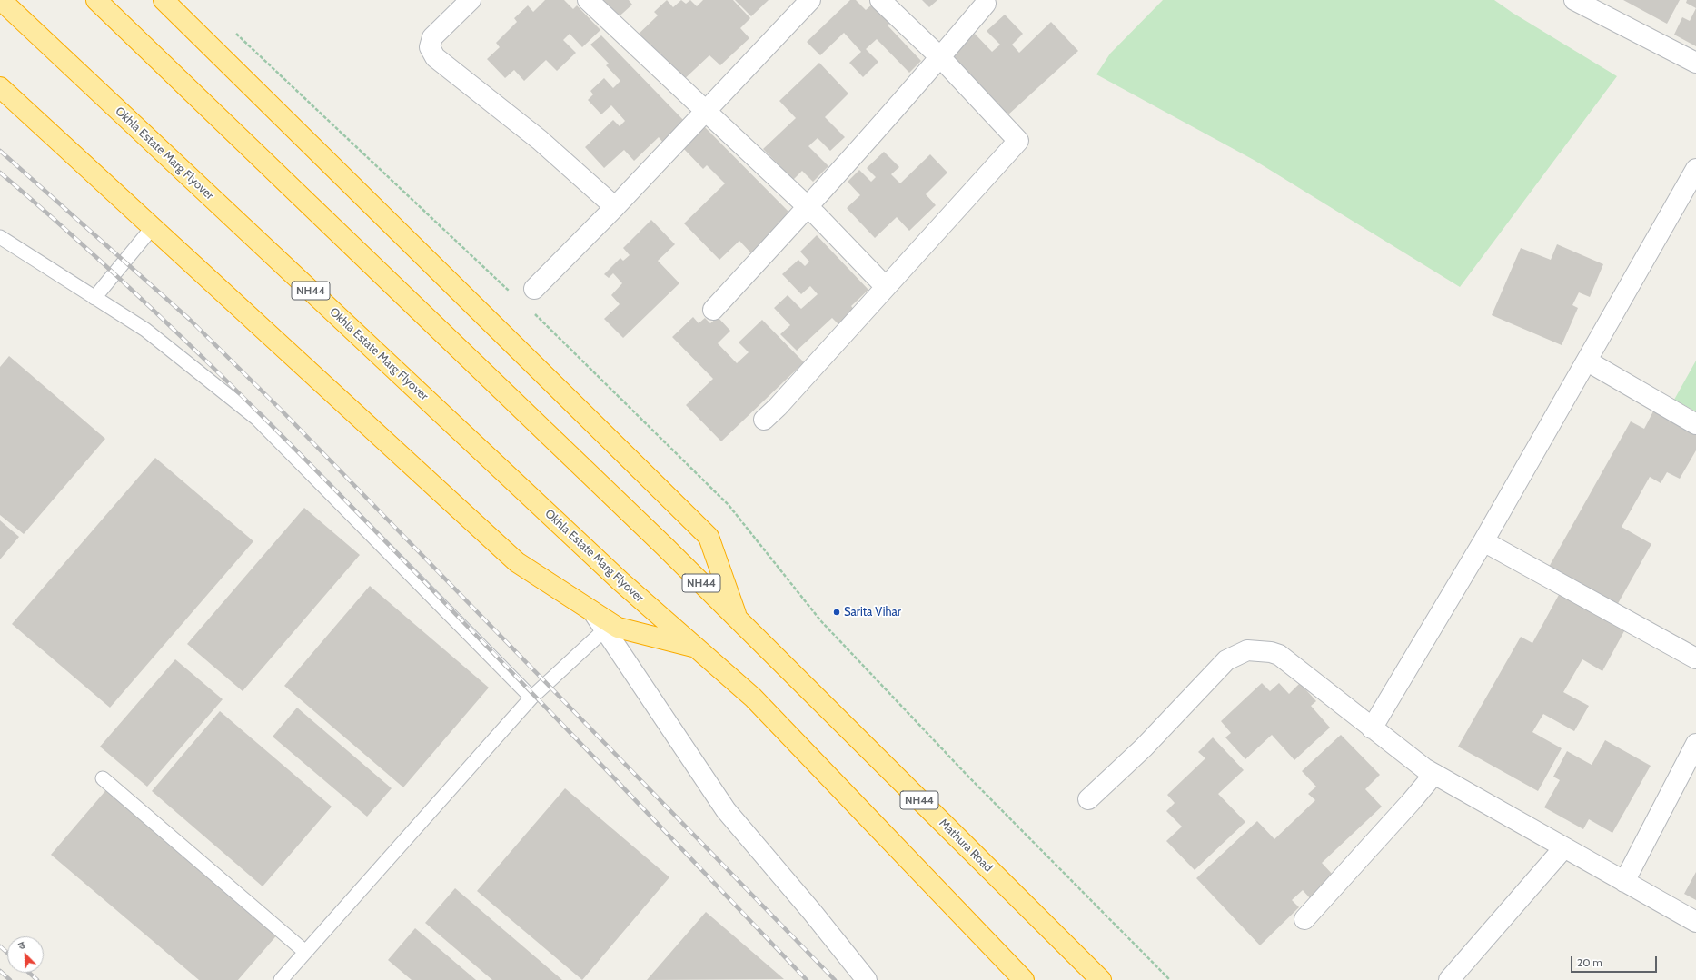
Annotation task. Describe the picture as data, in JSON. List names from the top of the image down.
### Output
{
  "streets": {
    "highway": ["Okhla Estate Marg Flyover", "NH44", "Mathura Road"]
  },
  "crossings": [
    ["Okhla Estate Marg Flyover", "NH44"],
    ["NH44", "Mathura Road"]
  ],
  "places": ["Sarita Vihar"],
  "scale_bar": "20 m",
  "north": "top left"
}
